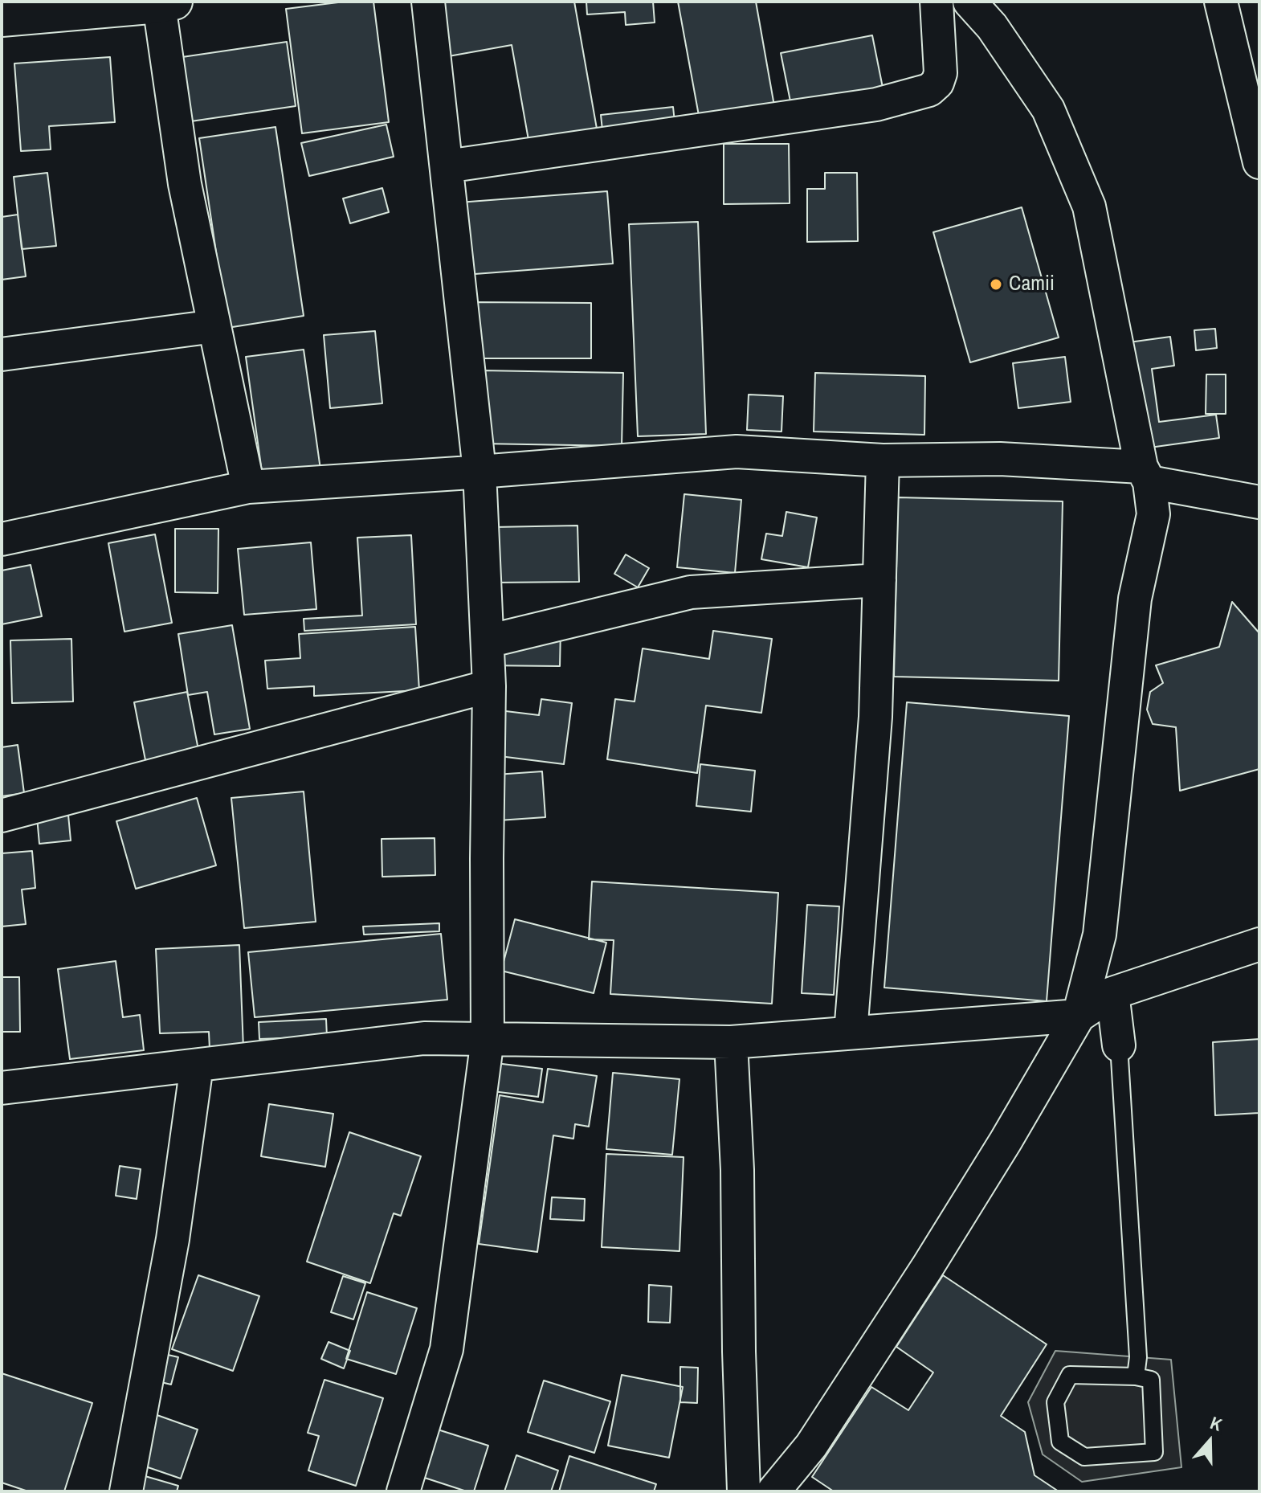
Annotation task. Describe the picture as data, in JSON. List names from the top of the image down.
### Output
{
  "places": ["Camii"],
  "north": "top"
}
